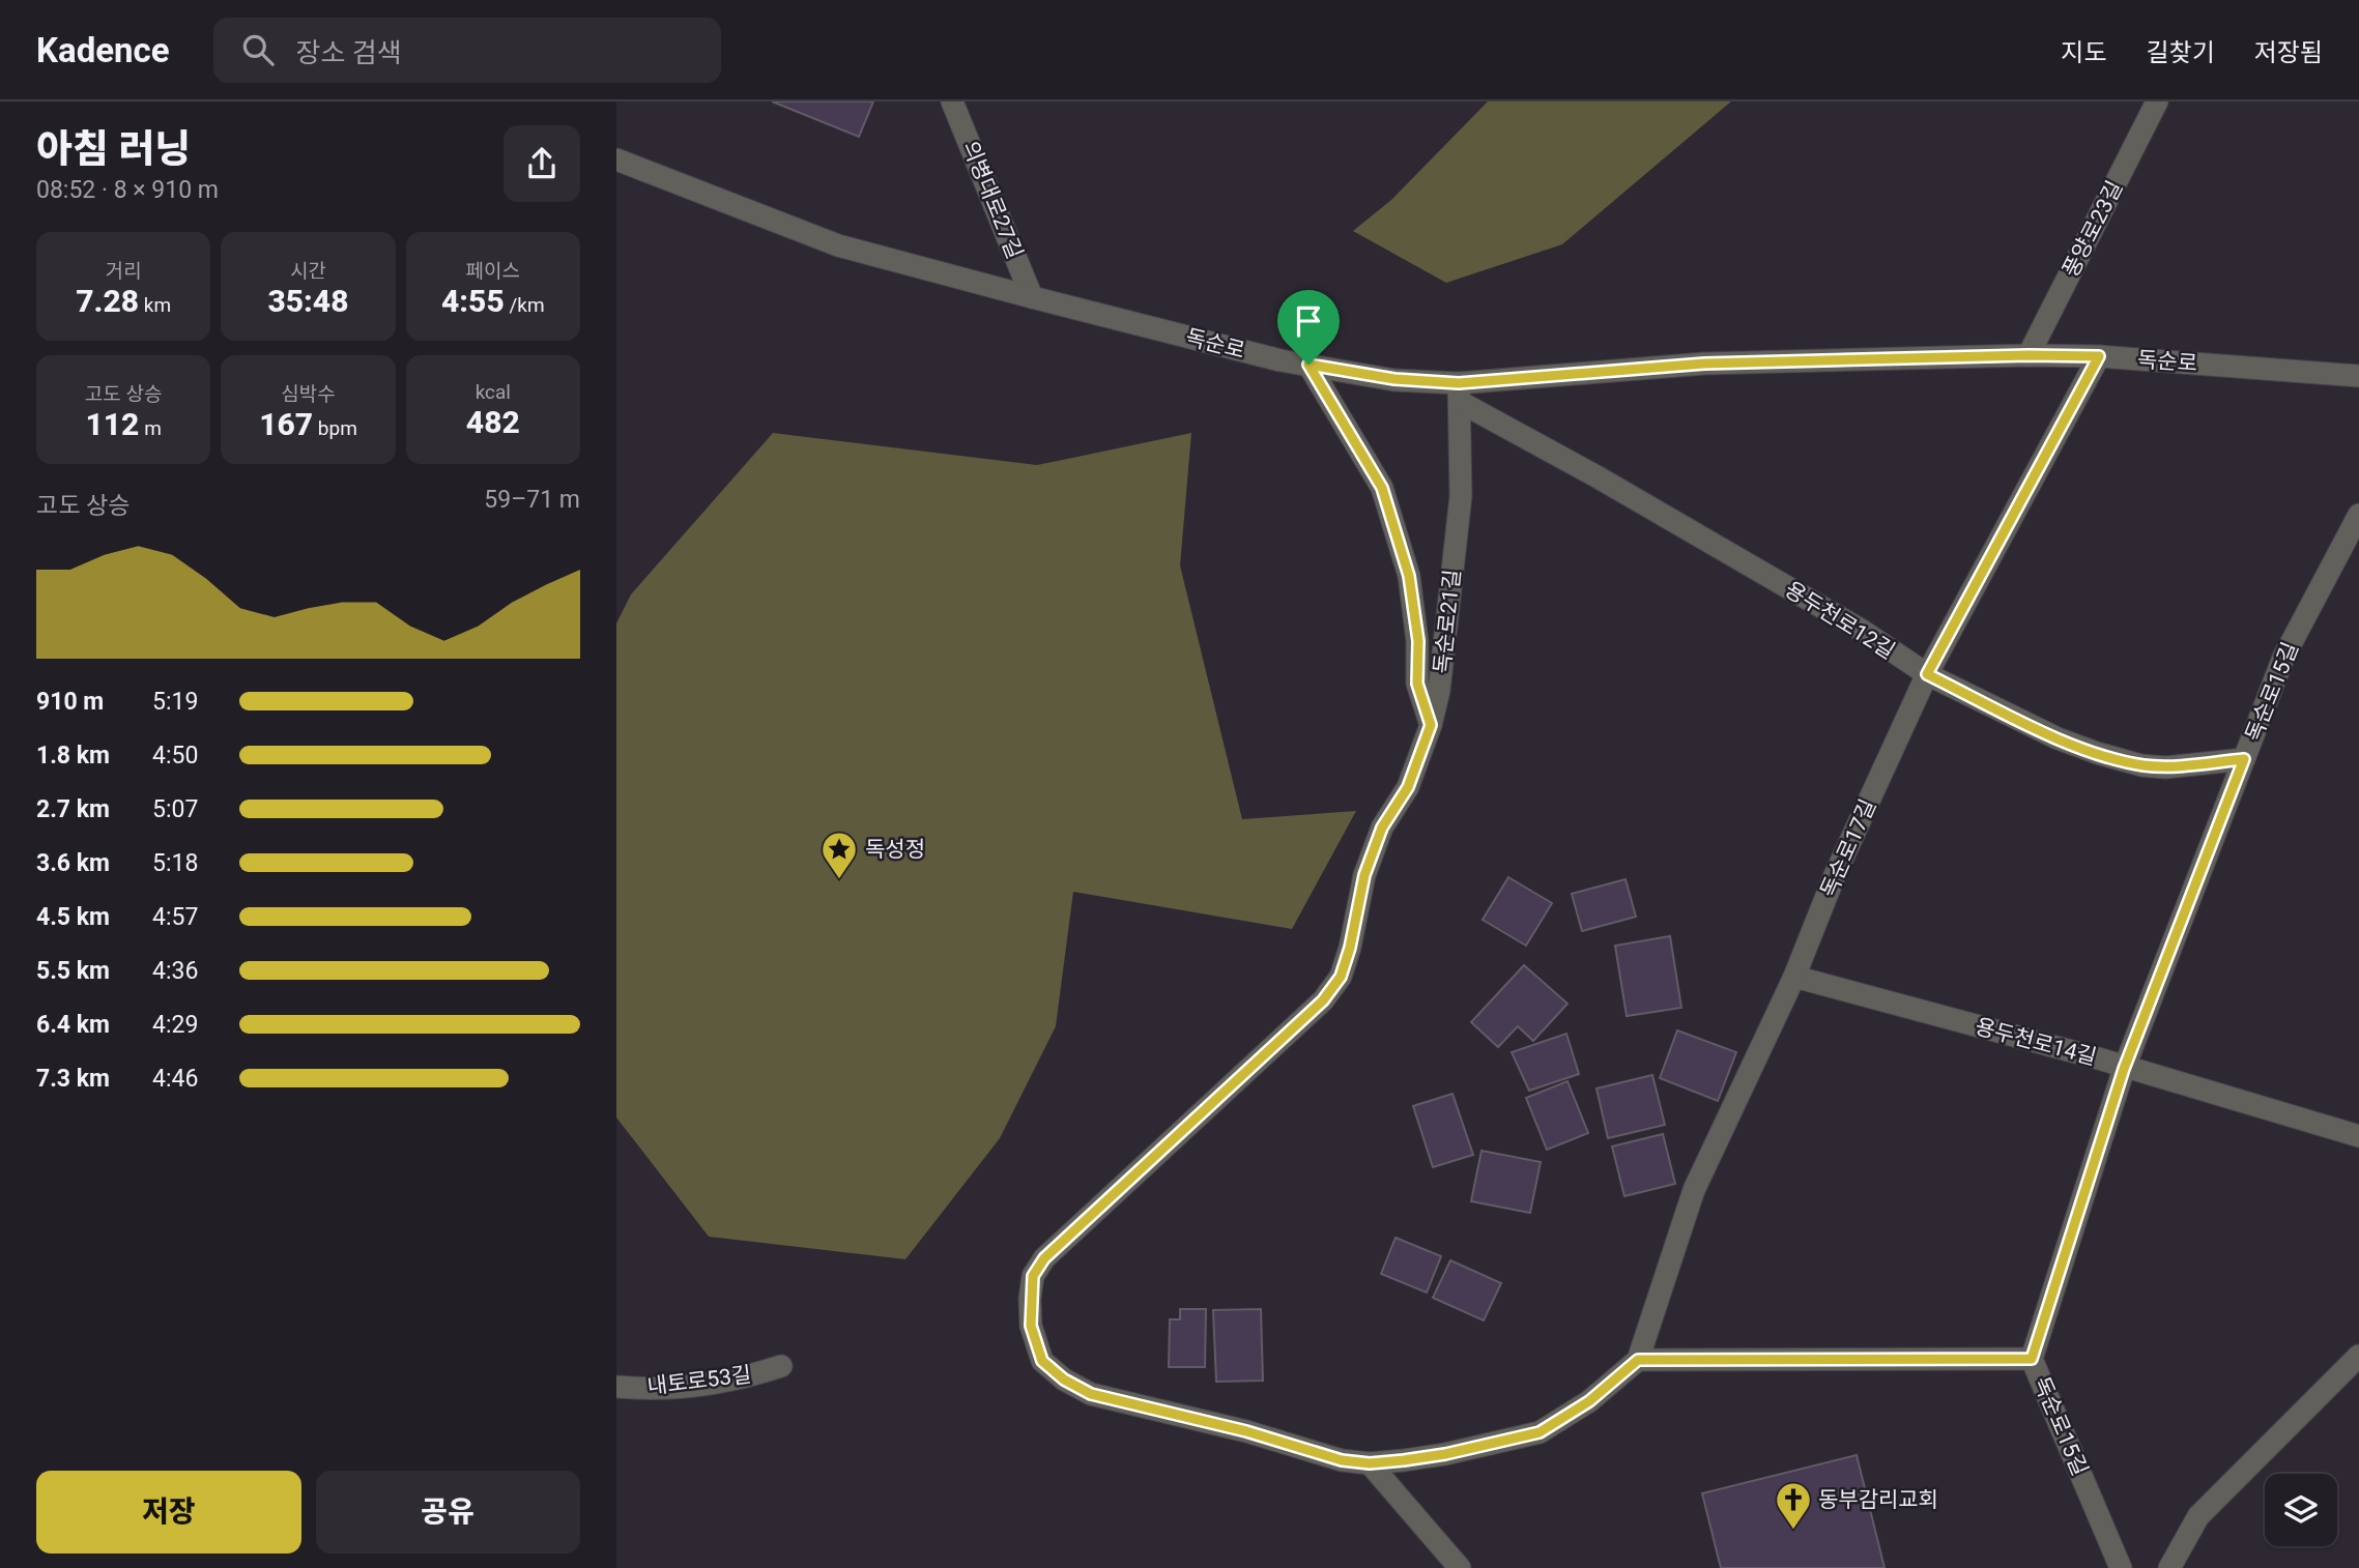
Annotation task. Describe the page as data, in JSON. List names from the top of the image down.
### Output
{
  "streets": {
    "street": [
      "의병대로27길",
      "풍양로23길",
      "독순로",
      "용두천로12길",
      "독순로21길",
      "독순로15길",
      "독순로17길",
      "용두천로14길",
      "내토로53길"
    ]
  },
  "crossings": [
    ["의병대로27길", "독순로"],
    ["풍양로23길", "독순로"],
    ["독순로", "용두천로12길"],
    ["독순로", "독순로21길"],
    ["독순로", "독순로17길"],
    ["용두천로12길", "독순로21길"],
    ["용두천로12길", "독순로15길"],
    ["용두천로12길", "독순로17길"],
    ["독순로15길", "용두천로14길"],
    ["독순로17길", "용두천로14길"]
  ],
  "places": {
    "place": ["독성정"],
    "church": ["동부감리교회"]
  },
  "page": {
    "header": "Kadence",
    "search": "장소 검색",
    "nav": ["지도", "길찾기", "저장됨"],
    "heading": ["아침 러닝", "08:52 · 8 × 910 m"],
    "stats": [
      ["거리", "7.28 km"],
      ["시간", "35:48"],
      ["페이스", "4:55 /km"],
      ["고도 상승", "112 m"],
      ["심박수", "167 bpm"],
      ["kcal", "482"]
    ],
    "chart": ["고도 상승", "59–71 m"],
    "list": [
      {
        "name": "910 m",
        "note": "5:19"
      },
      {
        "name": "1.8 km",
        "note": "4:50"
      },
      {
        "name": "2.7 km",
        "note": "5:07"
      },
      {
        "name": "3.6 km",
        "note": "5:18"
      },
      {
        "name": "4.5 km",
        "note": "4:57"
      },
      {
        "name": "5.5 km",
        "note": "4:36"
      },
      {
        "name": "6.4 km",
        "note": "4:29"
      },
      {
        "name": "7.3 km",
        "note": "4:46"
      }
    ],
    "buttons": ["저장", "공유"]
  }
}
